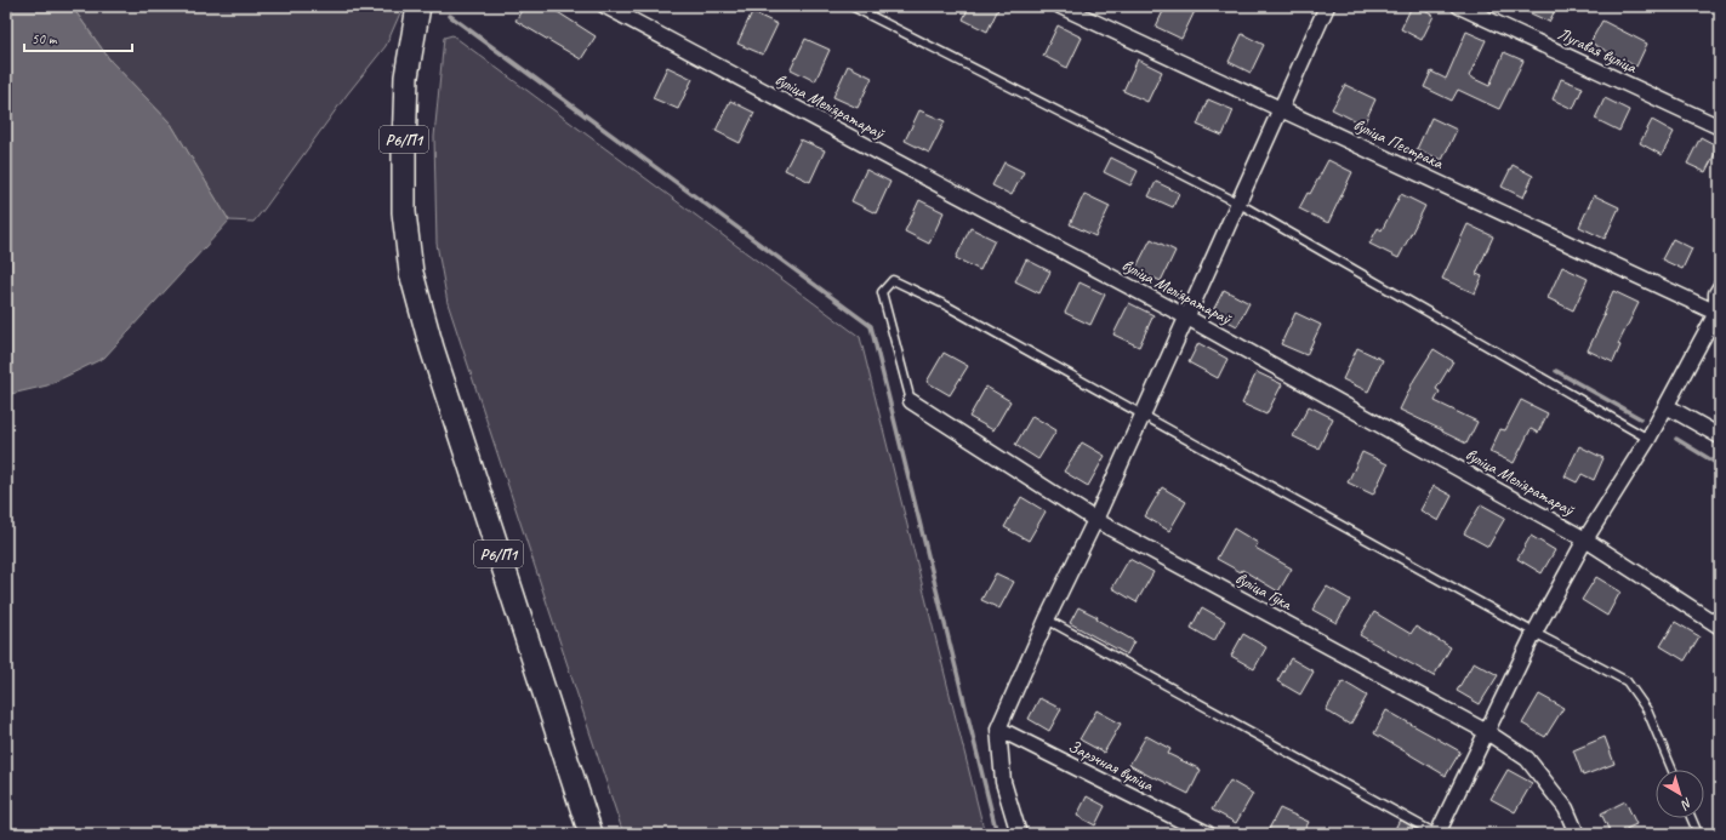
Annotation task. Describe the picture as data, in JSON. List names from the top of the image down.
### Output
{
  "streets": {
    "main road": ["Р6/П1"],
    "street": [
      "Лугавая вуліца",
      "вуліца Меліяратараў",
      "вуліца Пестрака",
      "вуліца Гука",
      "Зарэчная вуліца"
    ]
  },
  "scale_bar": "50 m",
  "north": "bottom right"
}
